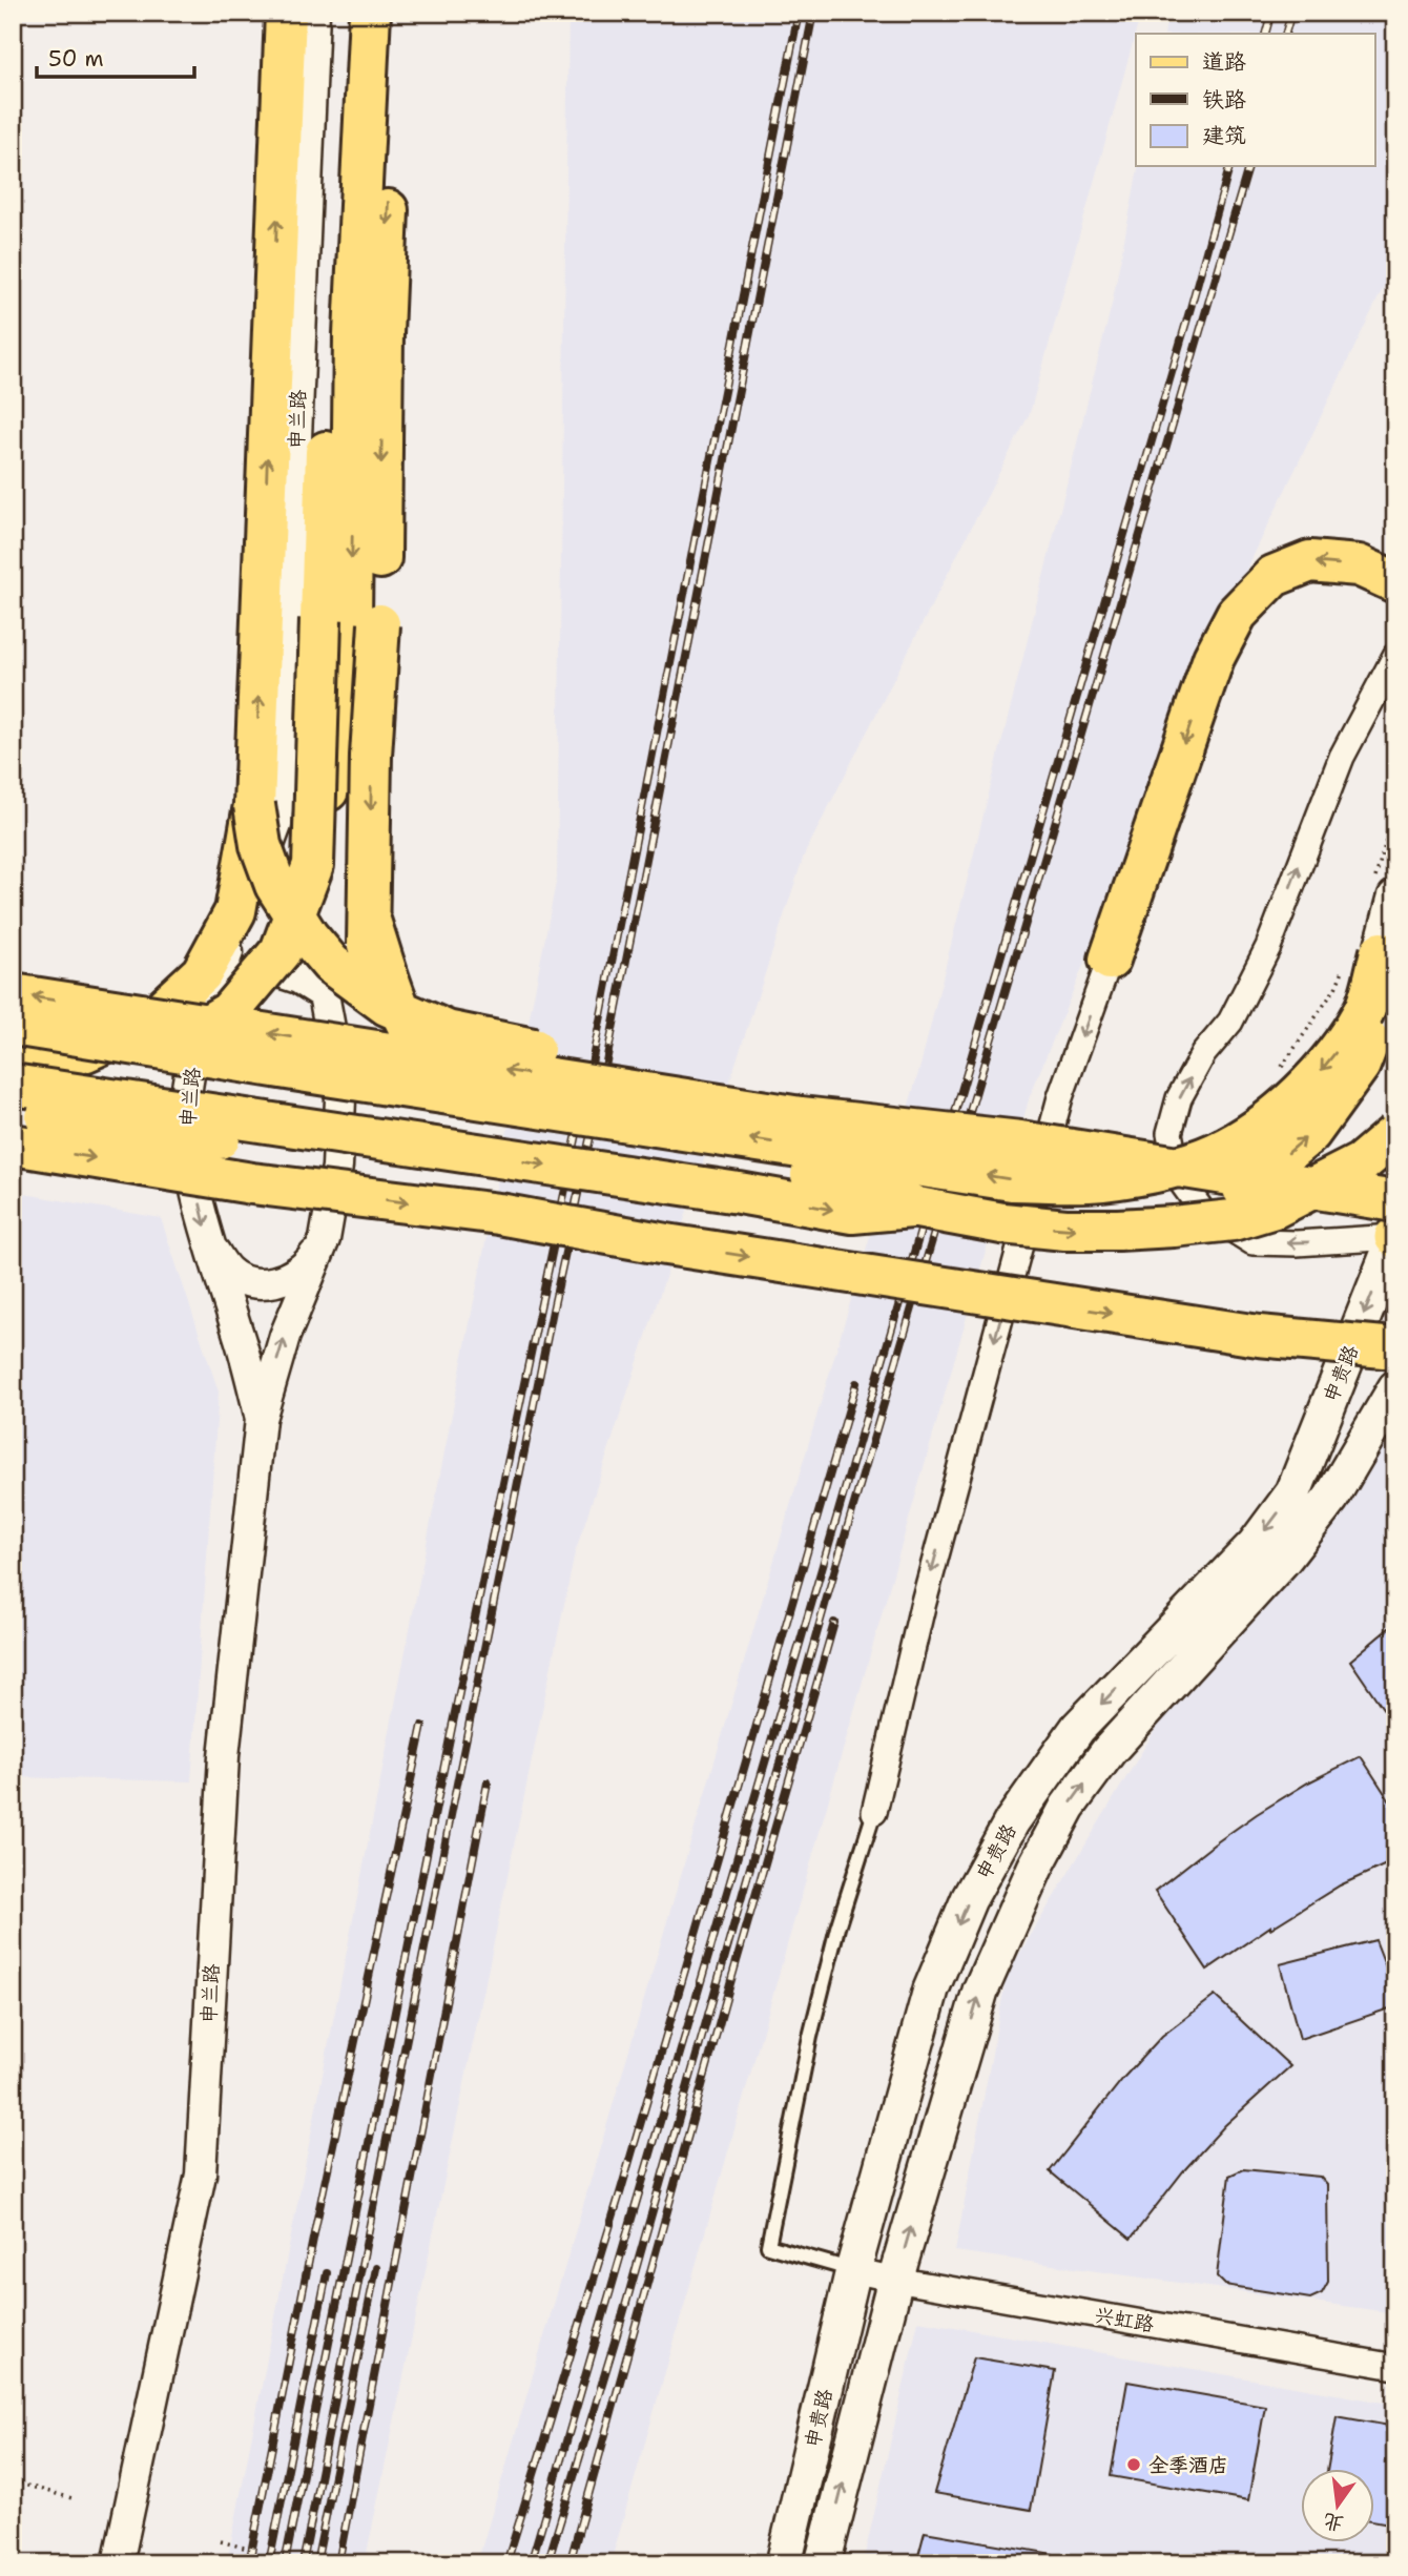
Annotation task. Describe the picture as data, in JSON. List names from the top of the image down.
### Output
{
  "streets": {
    "main road": ["申贵路"],
    "street": ["申兰路", "兴虹路"]
  },
  "crossings": [
    ["申贵路", "兴虹路"]
  ],
  "places": ["全季酒店"],
  "legend": ["道路", "铁路", "建筑"],
  "scale_bar": "50 m",
  "north": "bottom"
}
